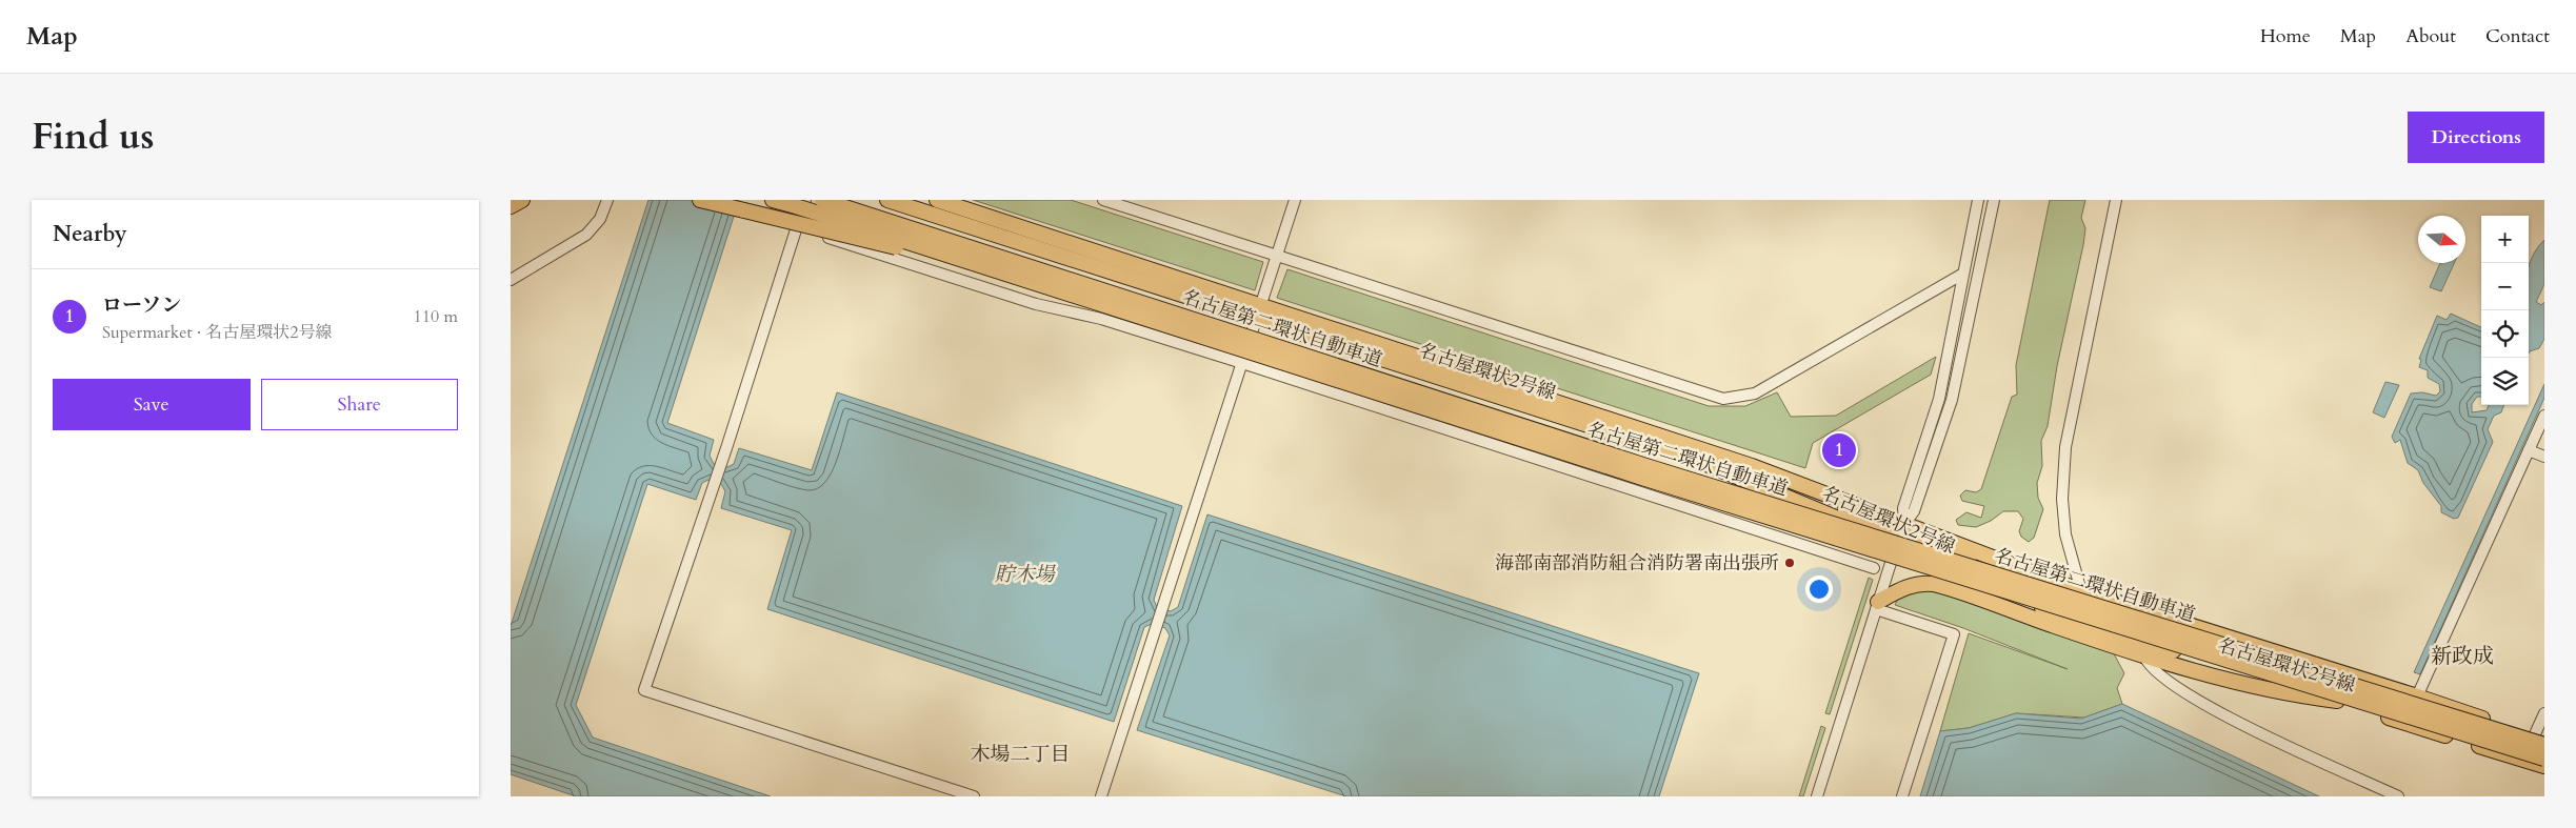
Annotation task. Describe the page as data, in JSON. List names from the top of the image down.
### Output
{
  "streets": {
    "highway": ["名古屋第二環状自動車道", "名古屋環状2号線"]
  },
  "crossings": [
    ["名古屋第二環状自動車道", "名古屋環状2号線"]
  ],
  "districts": ["新政成", "木場二丁目"],
  "water": ["貯木場"],
  "places": ["海部南部消防組合消防署南出張所"],
  "north": "right",
  "page": {
    "header": "Map",
    "nav": [
      "Home",
      "Map",
      "About",
      "Contact"
    ],
    "title": "Find us",
    "buttons": [
      "Directions",
      ["Save", "Share"]
    ],
    "heading": "Nearby",
    "map_buttons": ["+", "−"],
    "list": [
      {
        "mark": "1",
        "name": "ローソン",
        "note": "Supermarket · 名古屋環状2号線",
        "value": "110 m"
      }
    ],
    "pins": "1"
  }
}
